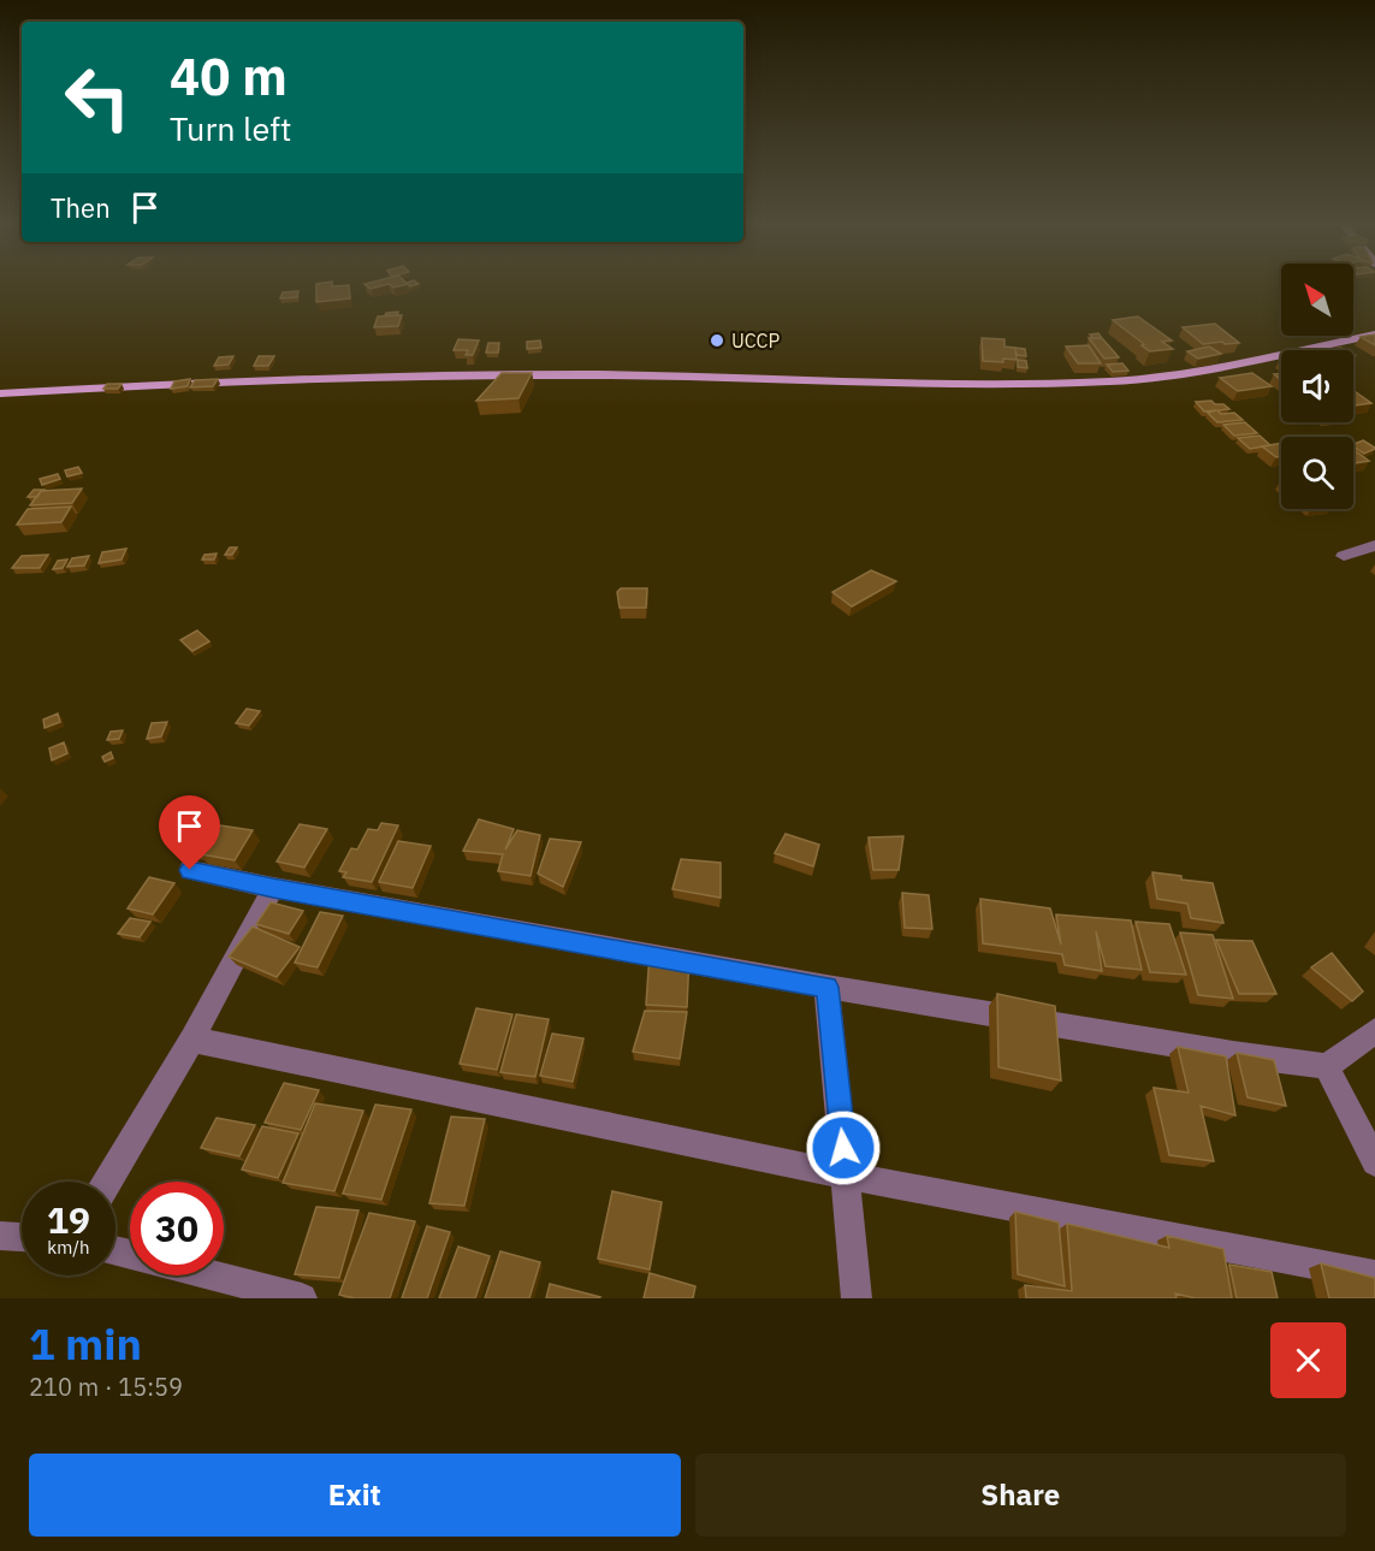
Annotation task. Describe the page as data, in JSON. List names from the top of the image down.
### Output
{
  "places": ["UCCP"],
  "north": "top left",
  "page": {
    "turn": ["40 m", "Turn left"],
    "then": "Then",
    "speed": "19 km/h",
    "limit": "30",
    "heading": ["1 min", "210 m · 15:59"],
    "buttons": ["Exit", "Share"]
  }
}
